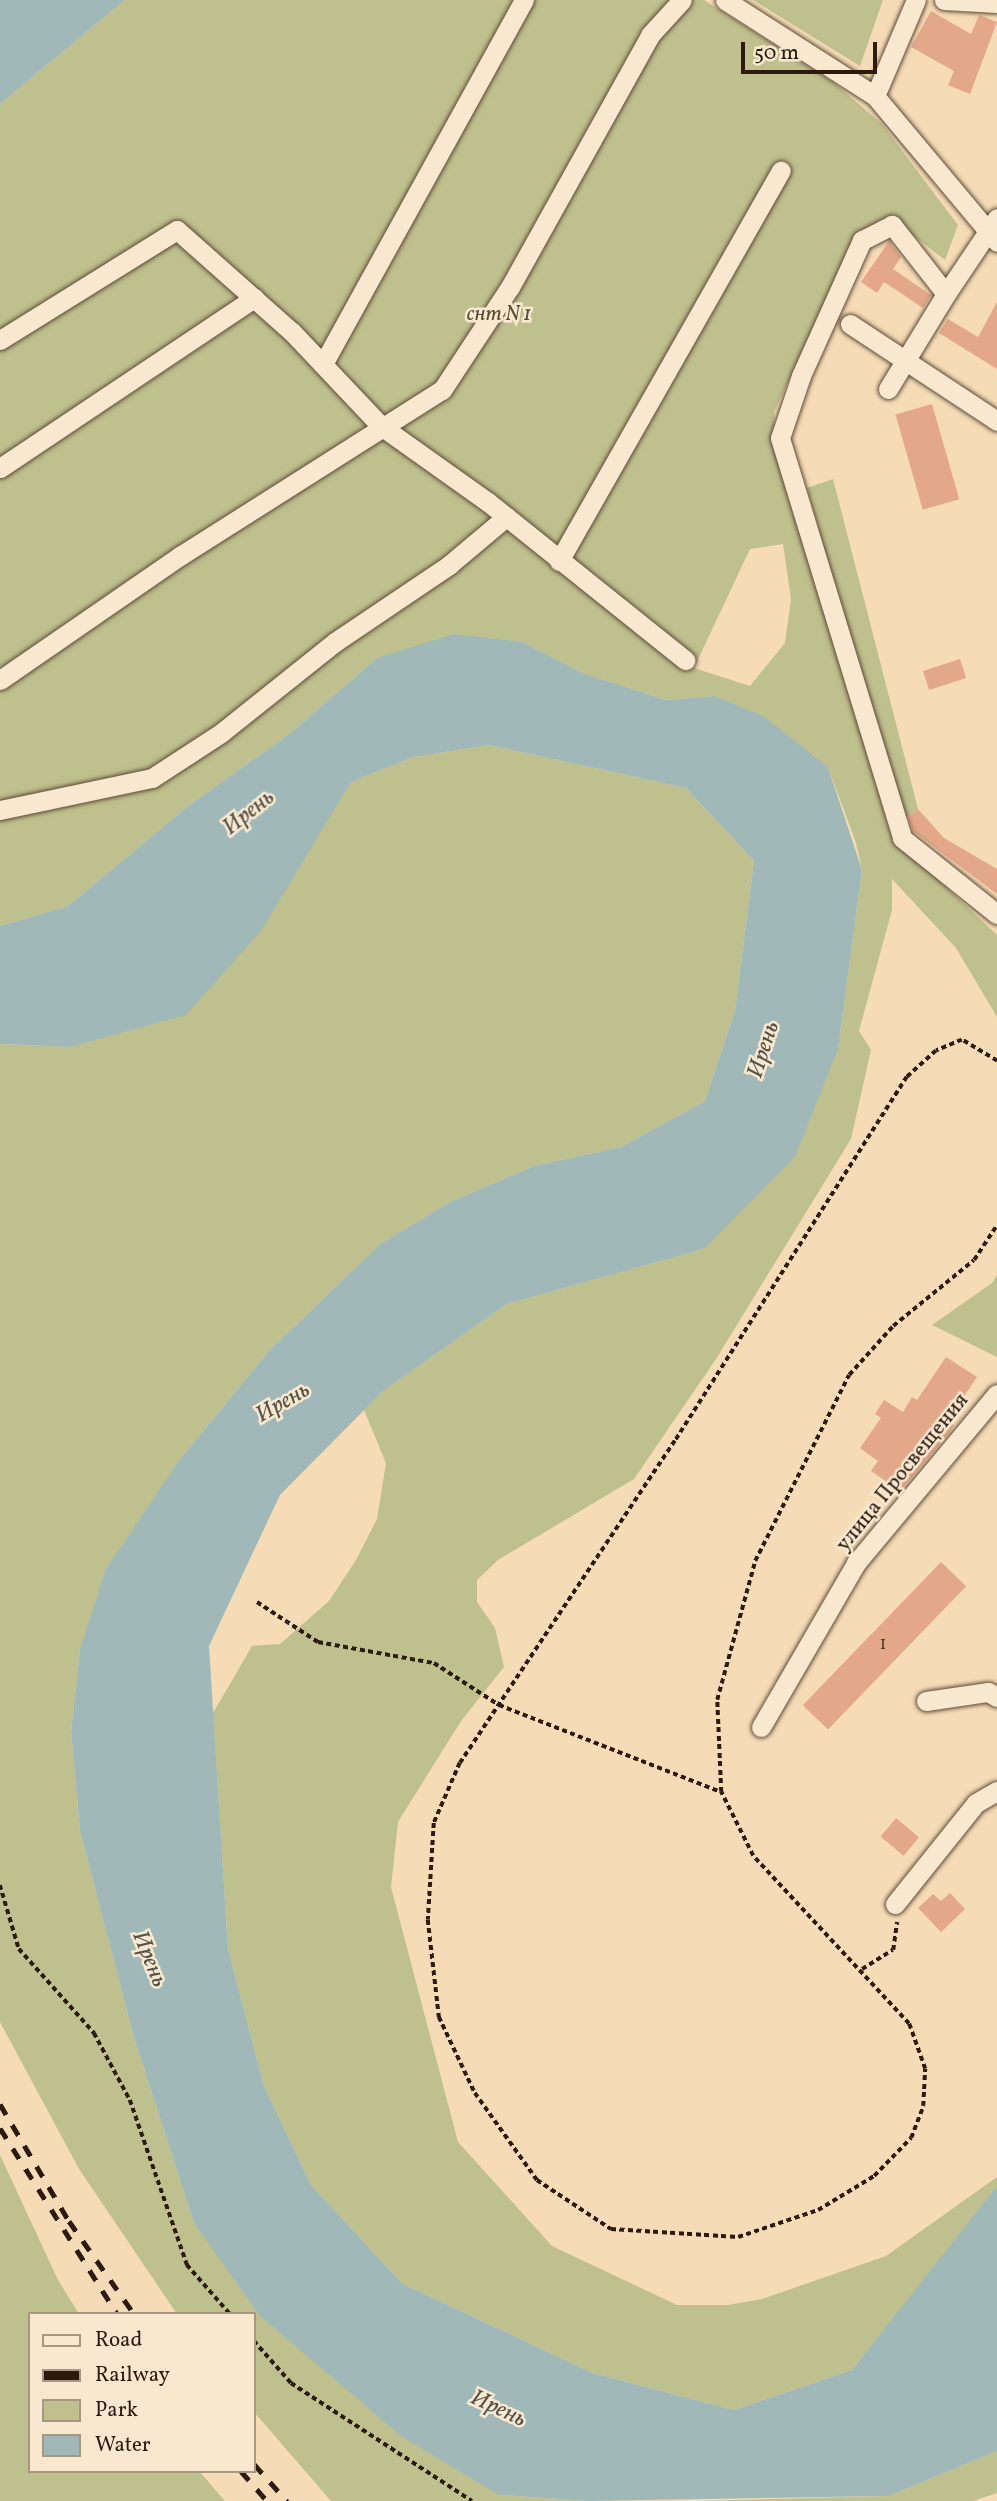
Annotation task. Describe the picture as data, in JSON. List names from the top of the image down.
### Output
{
  "streets": {
    "street": ["улица Просвещения"]
  },
  "water": ["Ирень"],
  "parks": ["снт N 1"],
  "house_numbers": ["1"],
  "legend": [
    "Road",
    "Railway",
    "Park",
    "Water"
  ],
  "scale_bar": "50 m"
}
